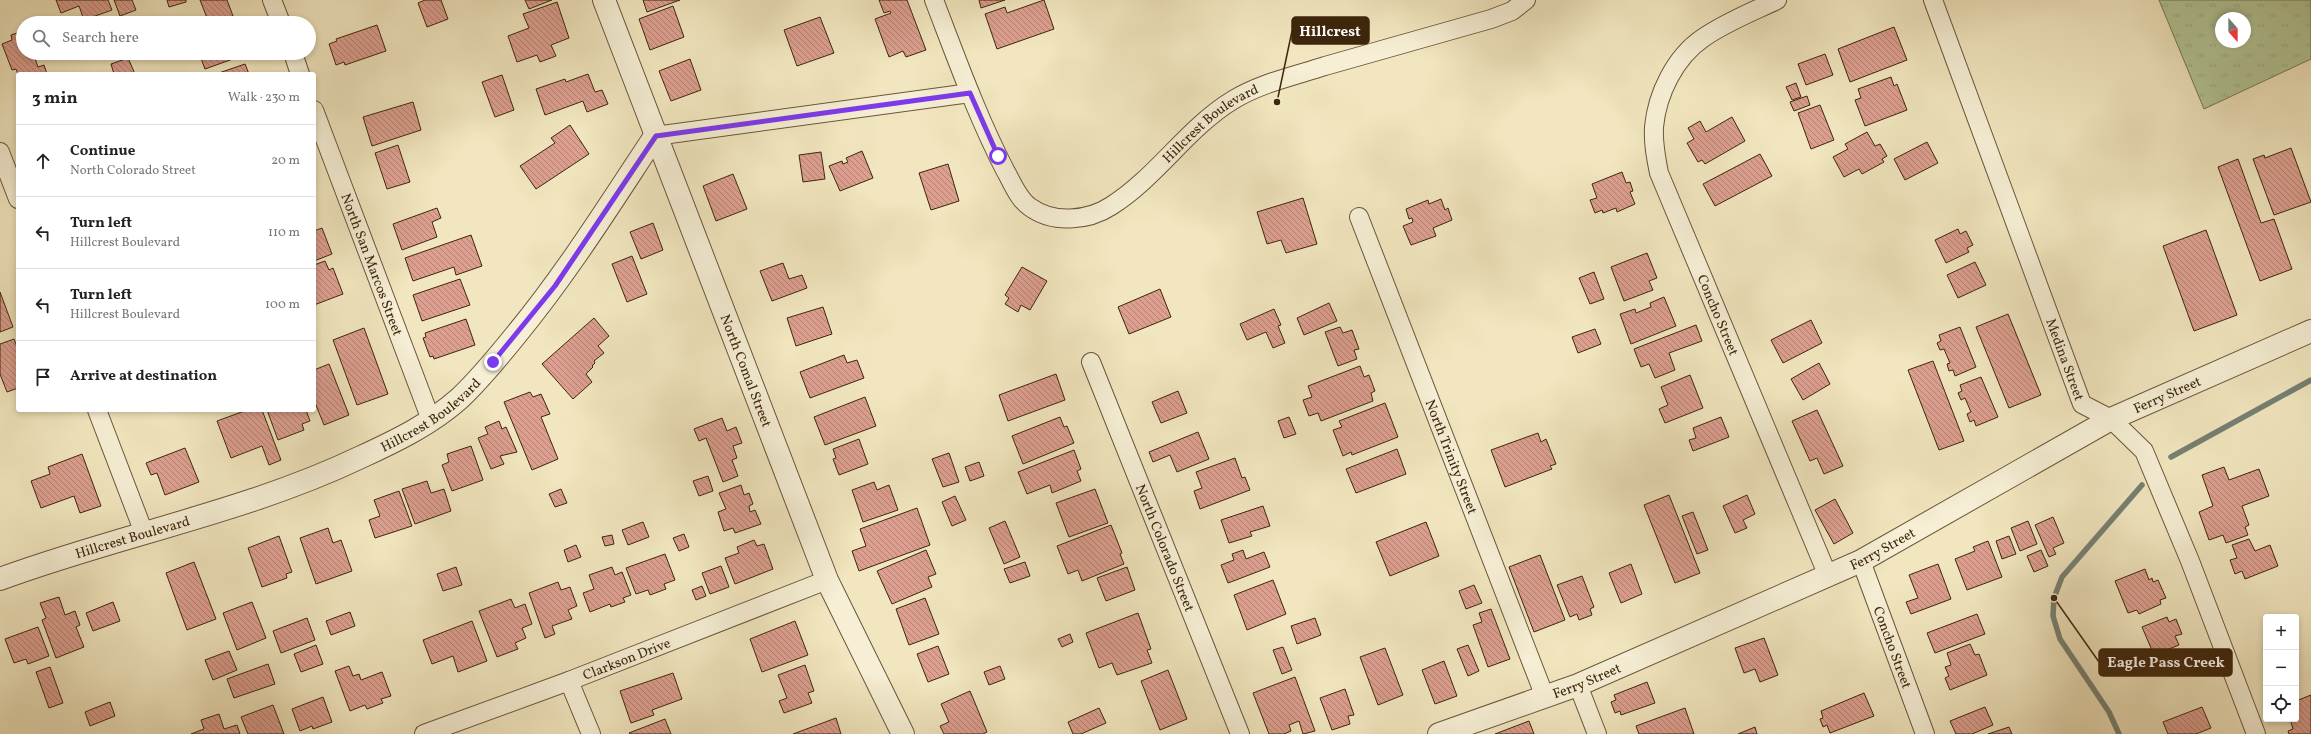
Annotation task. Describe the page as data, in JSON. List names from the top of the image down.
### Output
{
  "streets": {
    "street": [
      "Hillcrest Boulevard",
      "North San Marcos Street",
      "Concho Street",
      "Medina Street",
      "North Comal Street",
      "Ferry Street",
      "North Trinity Street",
      "North Colorado Street",
      "Clarkson Drive"
    ]
  },
  "crossings": [
    ["Hillcrest Boulevard", "North San Marcos Street"],
    ["Hillcrest Boulevard", "North Comal Street"],
    ["Concho Street", "Ferry Street"],
    ["Medina Street", "Ferry Street"],
    ["North Comal Street", "Clarkson Drive"],
    ["Ferry Street", "North Trinity Street"]
  ],
  "places": ["Hillcrest", "Eagle Pass Creek"],
  "north": "bottom",
  "page": {
    "search": "Search here",
    "heading": ["3 min", "Walk · 230 m"],
    "list": [
      ["Continue", "North Colorado Street", "20 m"],
      ["Turn left", "Hillcrest Boulevard", "110 m"],
      ["Turn left", "Hillcrest Boulevard", "100 m"],
      "Arrive at destination"
    ],
    "map_buttons": ["+", "−"]
  }
}
